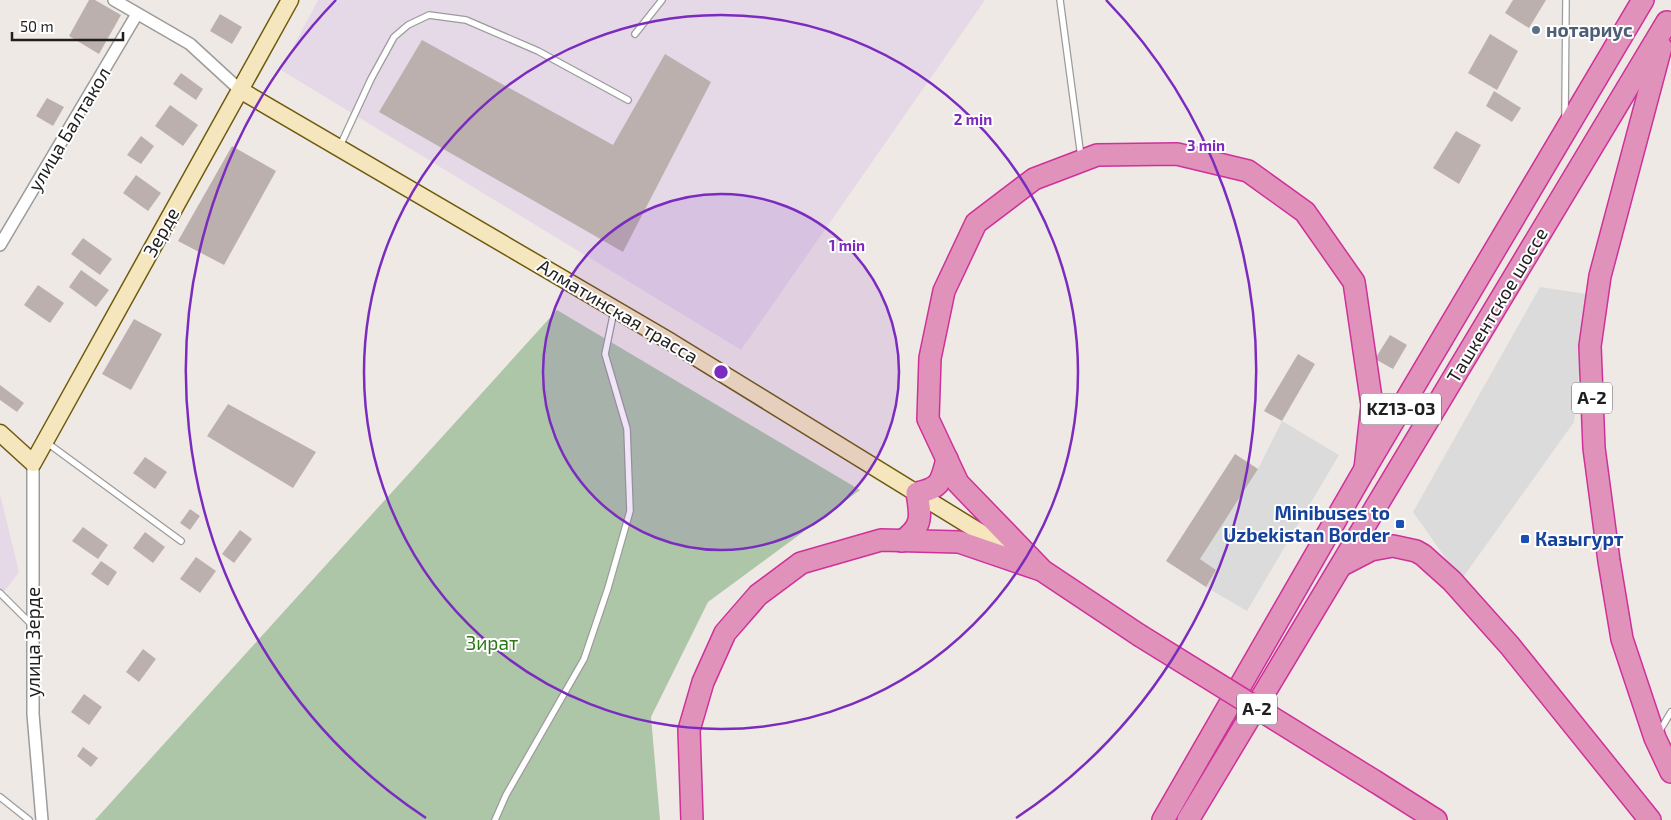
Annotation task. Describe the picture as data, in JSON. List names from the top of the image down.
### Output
{
  "streets": {
    "highway": ["Ташкентское шоссе", "A-2", "KZ13-03"],
    "street": [
      "улица Балтакол",
      "Зерде",
      "Алматинская трасса",
      "улица Зерде"
    ]
  },
  "crossings": [
    ["Зерде", "Алматинская трасса"],
    ["Зерде", "улица Зерде"],
    ["Ташкентское шоссе", "A-2"],
    ["Алматинская трасса", "A-2"]
  ],
  "parks": ["Зират"],
  "places": {
    "other": ["нотариус"],
    "transit": ["Minibuses to Uzbekistan Border", "Казыгурт"]
  },
  "scale_bar": "50 m",
  "rings": ["2 min", "3 min", "1 min"]
}
